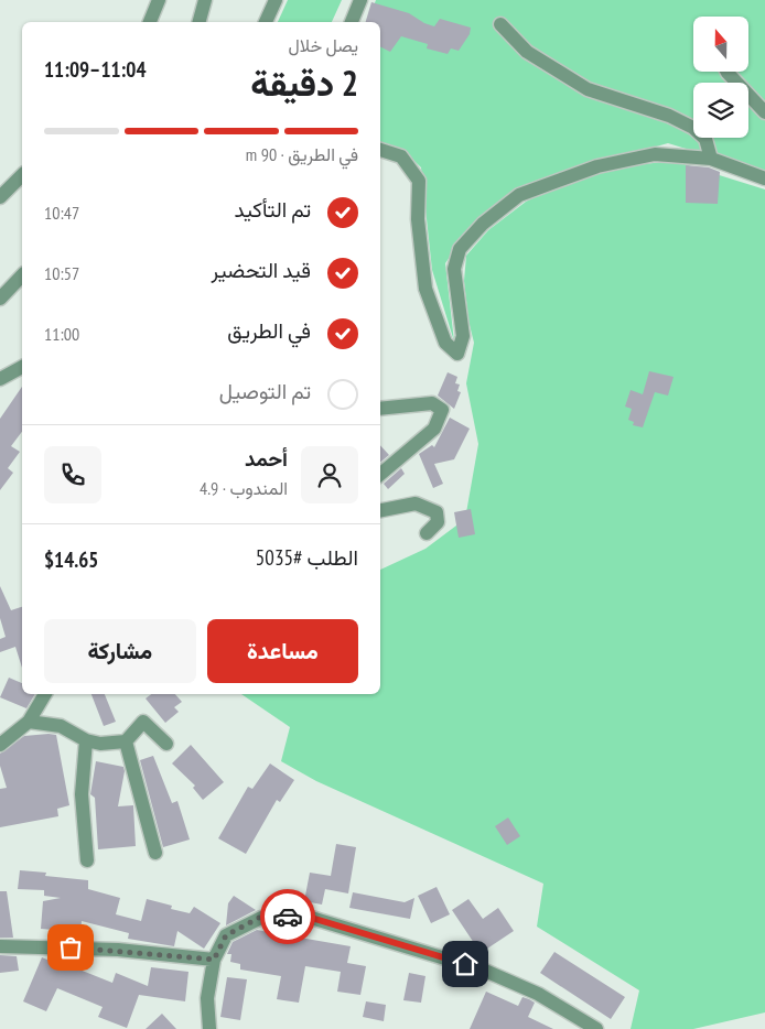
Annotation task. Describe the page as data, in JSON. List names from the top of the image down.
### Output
{
  "north": "top",
  "page": {
    "heading": ["2 دقيقة", "يصل خلال", "11:04–11:09"],
    "panel": [
      "أحمد",
      "المندوب · 4.9",
      "الطلب #5035",
      "$14.65"
    ],
    "bar": "في الطريق · 90 m",
    "list": [
      ["تم التأكيد", "10:47"],
      ["قيد التحضير", "10:57"],
      ["في الطريق", "11:00"],
      "تم التوصيل"
    ],
    "buttons": ["مساعدة", "مشاركة"]
  }
}
